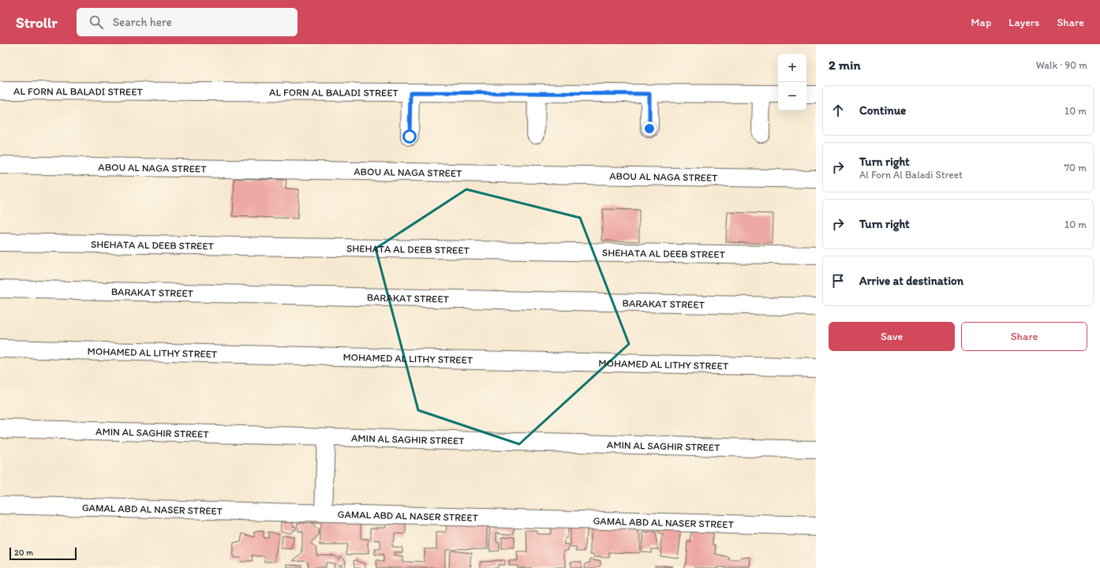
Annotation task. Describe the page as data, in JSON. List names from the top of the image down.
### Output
{
  "streets": {
    "street": [
      "AL FORN AL BALADI STREET",
      "ABOU AL NAGA STREET",
      "SHEHATA AL DEEB STREET",
      "BARAKAT STREET",
      "MOHAMED AL LITHY STREET",
      "AMIN AL SAGHIR STREET",
      "GAMAL ABD AL NASER STREET"
    ]
  },
  "scale_bar": "20 m",
  "page": {
    "header": "Strollr",
    "search": "Search here",
    "nav": ["Map", "Layers", "Share"],
    "heading": ["2 min", "Walk · 90 m"],
    "map_buttons": ["+", "−"],
    "list": [
      ["Continue", "10 m"],
      ["Turn right", "Al Forn Al Baladi Street", "70 m"],
      ["Turn right", "10 m"],
      "Arrive at destination"
    ],
    "buttons": ["Save", "Share"],
    "scale": "20 m"
  }
}
